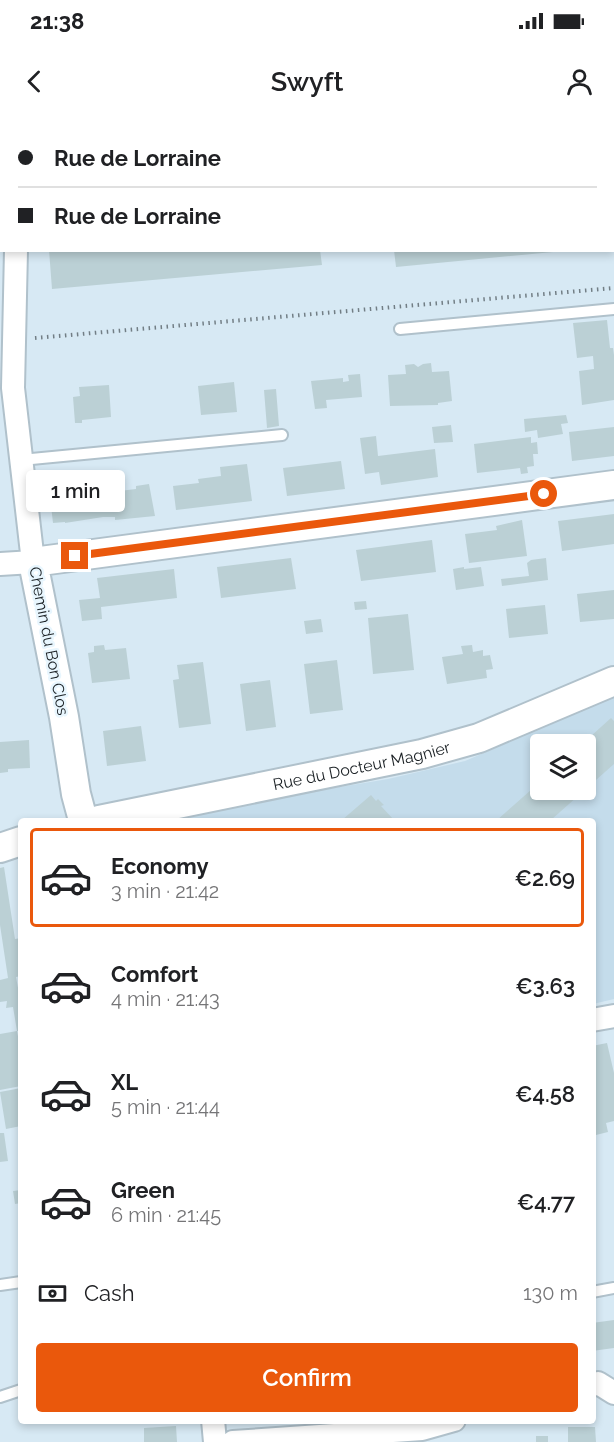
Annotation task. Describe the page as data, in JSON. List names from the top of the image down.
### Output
{
  "streets": {
    "street": ["Chemin du Bon Clos", "Rue du Docteur Magnier"]
  },
  "page": {
    "status": "21:38",
    "header": "Swyft",
    "banner": ["Rue de Lorraine", "Rue de Lorraine"],
    "bubble": "1 min",
    "list": [
      {
        "name": "Economy",
        "note": "3 min · 21:42",
        "value": "€2.69"
      },
      {
        "name": "Comfort",
        "note": "4 min · 21:43",
        "value": "€3.63"
      },
      {
        "name": "XL",
        "note": "5 min · 21:44",
        "value": "€4.58"
      },
      {
        "name": "Green",
        "note": "6 min · 21:45",
        "value": "€4.77"
      }
    ],
    "pay": ["Cash", "130 m"],
    "buttons": "Confirm"
  }
}
